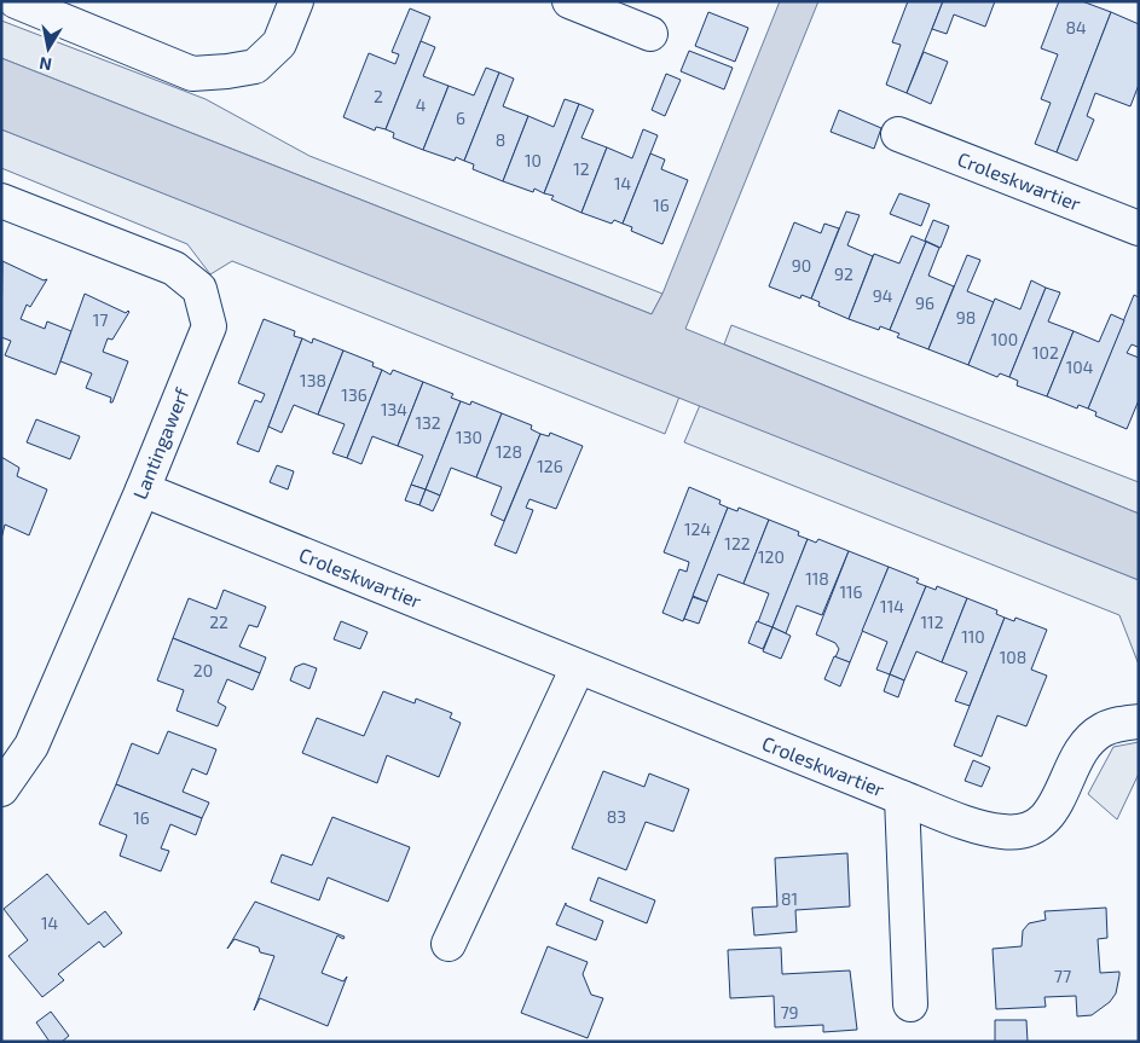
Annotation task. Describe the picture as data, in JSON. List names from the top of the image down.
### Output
{
  "streets": {
    "street": ["Croleskwartier", "Lantingawerf"]
  },
  "crossings": [
    ["Croleskwartier", "Lantingawerf"]
  ],
  "house_numbers": [
    "84",
    "2",
    "4",
    "6",
    "8",
    "10",
    "12",
    "14",
    "16",
    "90",
    "92",
    "94",
    "96",
    "98",
    "17",
    "100",
    "102",
    "104",
    "138",
    "136",
    "134",
    "132",
    "130",
    "128",
    "126",
    "124",
    "122",
    "120",
    "118",
    "116",
    "114",
    "22",
    "112",
    "110",
    "108",
    "20",
    "83",
    "16",
    "81",
    "14",
    "77",
    "79"
  ],
  "north": "bottom"
}
